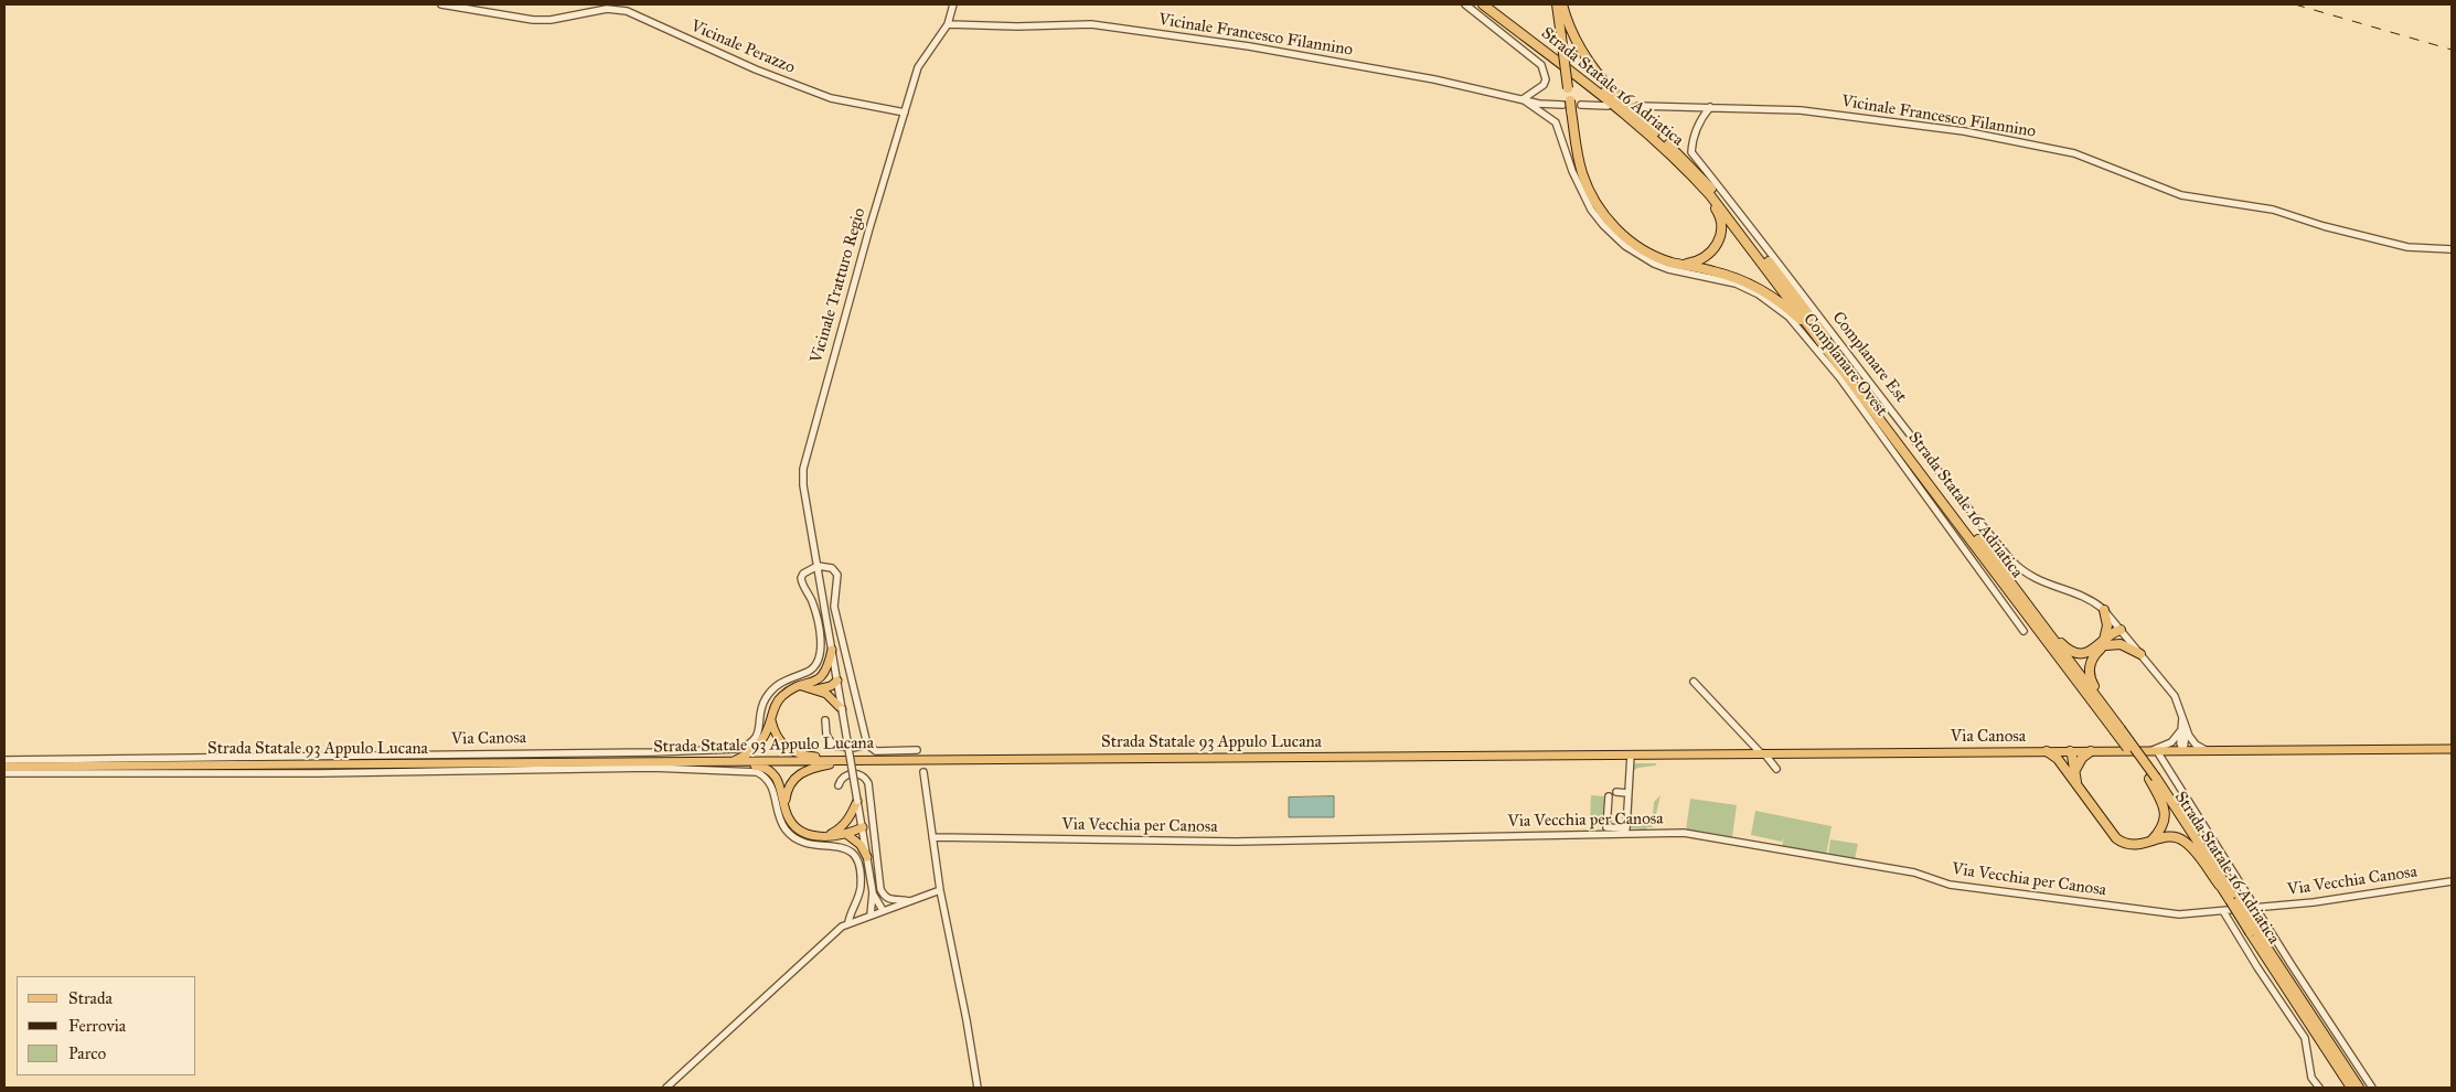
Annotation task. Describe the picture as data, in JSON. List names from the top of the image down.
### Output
{
  "streets": {
    "highway": ["Strada Statale 16 Adriatica"],
    "main road": ["Via Canosa", "Strada Statale 93 Appulo Lucana"],
    "street": [
      "Vicinale Francesco Filannino",
      "Vicinale Perazzo",
      "Vicinale Tratturo Regio",
      "Complanare Est",
      "Complanare Ovest",
      "Via Vecchia per Canosa",
      "Via Vecchia Canosa"
    ]
  },
  "crossings": [
    ["Vicinale Francesco Filannino", "Vicinale Tratturo Regio"],
    ["Vicinale Francesco Filannino", "Complanare Est"],
    ["Vicinale Francesco Filannino", "Complanare Ovest"],
    ["Vicinale Perazzo", "Vicinale Tratturo Regio"],
    ["Strada Statale 16 Adriatica", "Via Vecchia per Canosa"],
    ["Strada Statale 16 Adriatica", "Via Vecchia Canosa"],
    ["Vicinale Tratturo Regio", "Via Canosa"],
    ["Complanare Est", "Via Canosa"],
    ["Via Canosa", "Strada Statale 93 Appulo Lucana"],
    ["Via Vecchia per Canosa", "Via Vecchia Canosa"]
  ],
  "legend": ["Strada", "Ferrovia", "Parco"]
}
